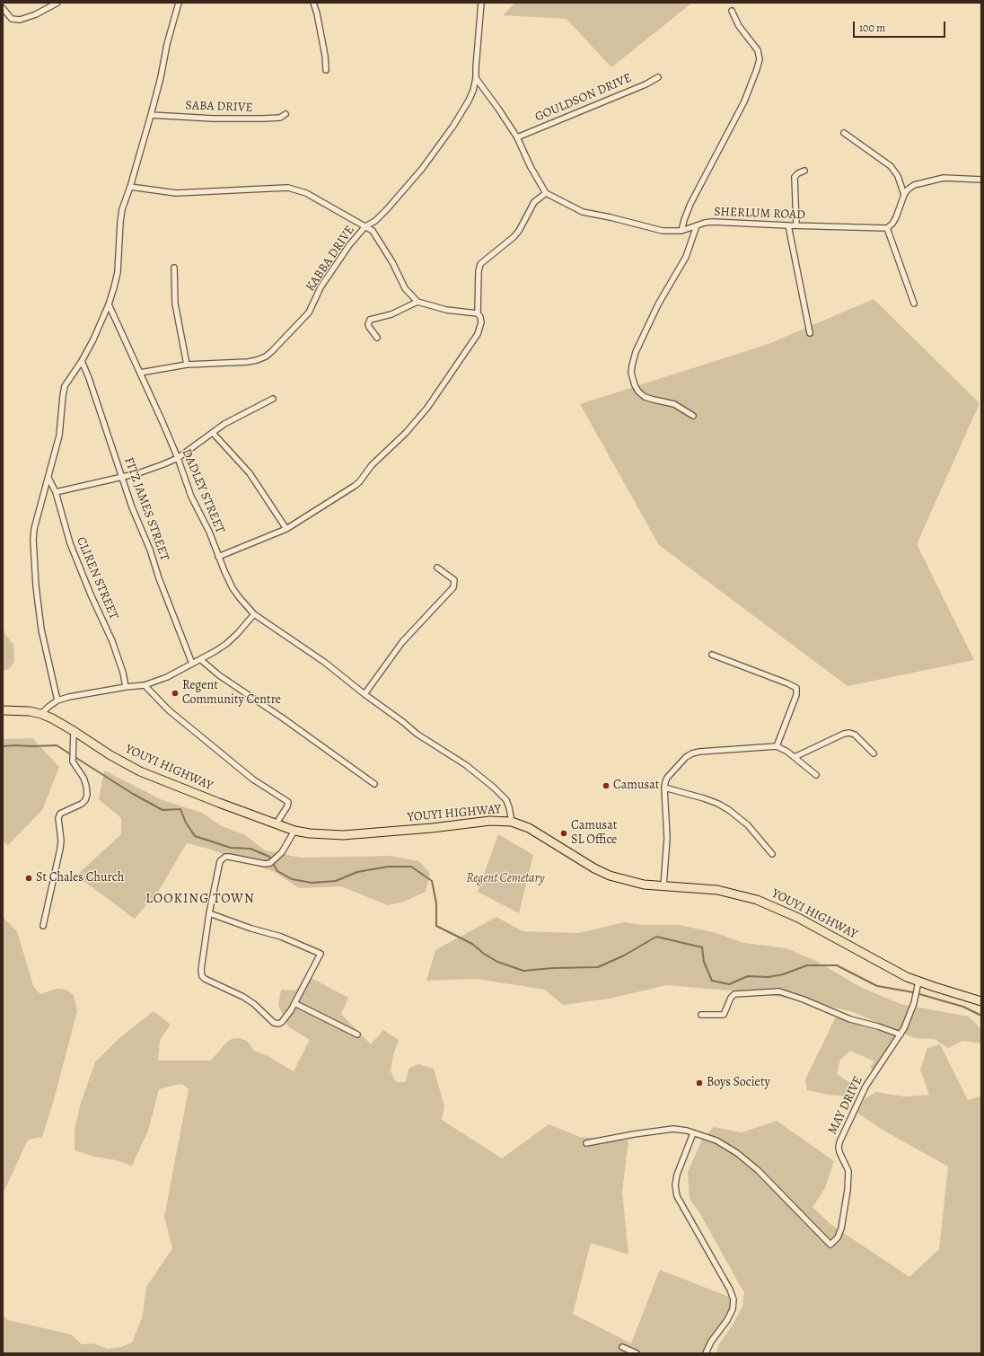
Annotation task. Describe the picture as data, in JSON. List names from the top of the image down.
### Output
{
  "streets": {
    "main road": ["YOUYI HIGHWAY"],
    "street": [
      "GOULDSON DRIVE",
      "SABA DRIVE",
      "SHERLUM ROAD",
      "KABBA DRIVE",
      "DADLEY STREET",
      "FITZ JAMES STREET",
      "CLIREN STREET",
      "MAY DRIVE"
    ]
  },
  "crossings": [
    ["KABBA DRIVE", "DADLEY STREET"],
    ["DADLEY STREET", "YOUYI HIGHWAY"],
    ["YOUYI HIGHWAY", "MAY DRIVE"]
  ],
  "districts": ["LOOKING TOWN"],
  "parks": ["Regent Cemetary"],
  "places": [
    "Regent Community Centre",
    "Camusat",
    "Camusat SL Office",
    "St Chales Church",
    "Boys Society"
  ],
  "scale_bar": "100 m"
}
